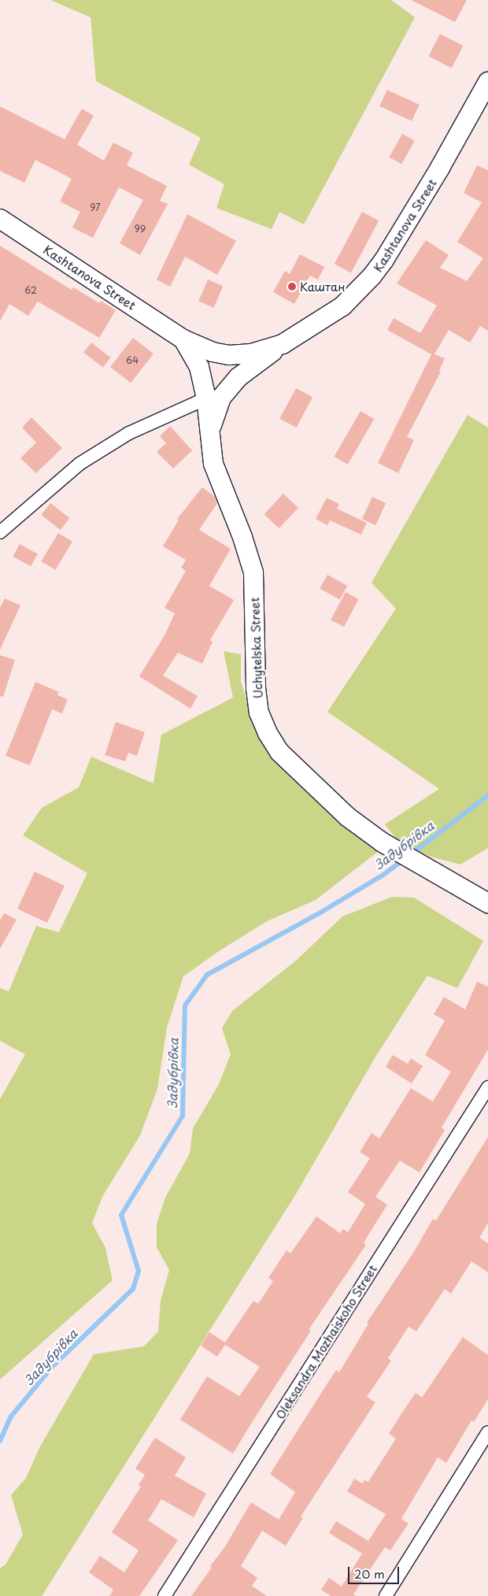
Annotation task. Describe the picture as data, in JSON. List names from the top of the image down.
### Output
{
  "streets": {
    "main road": ["Kashtanova Street", "Uchytelska Street"],
    "street": ["Oleksandra Mozhaiskoho Street"]
  },
  "crossings": [
    ["Kashtanova Street", "Uchytelska Street"]
  ],
  "water": ["Задубрівка"],
  "places": ["Каштан"],
  "house_numbers": [
    "97",
    "99",
    "62",
    "64"
  ],
  "scale_bar": "20 m"
}
